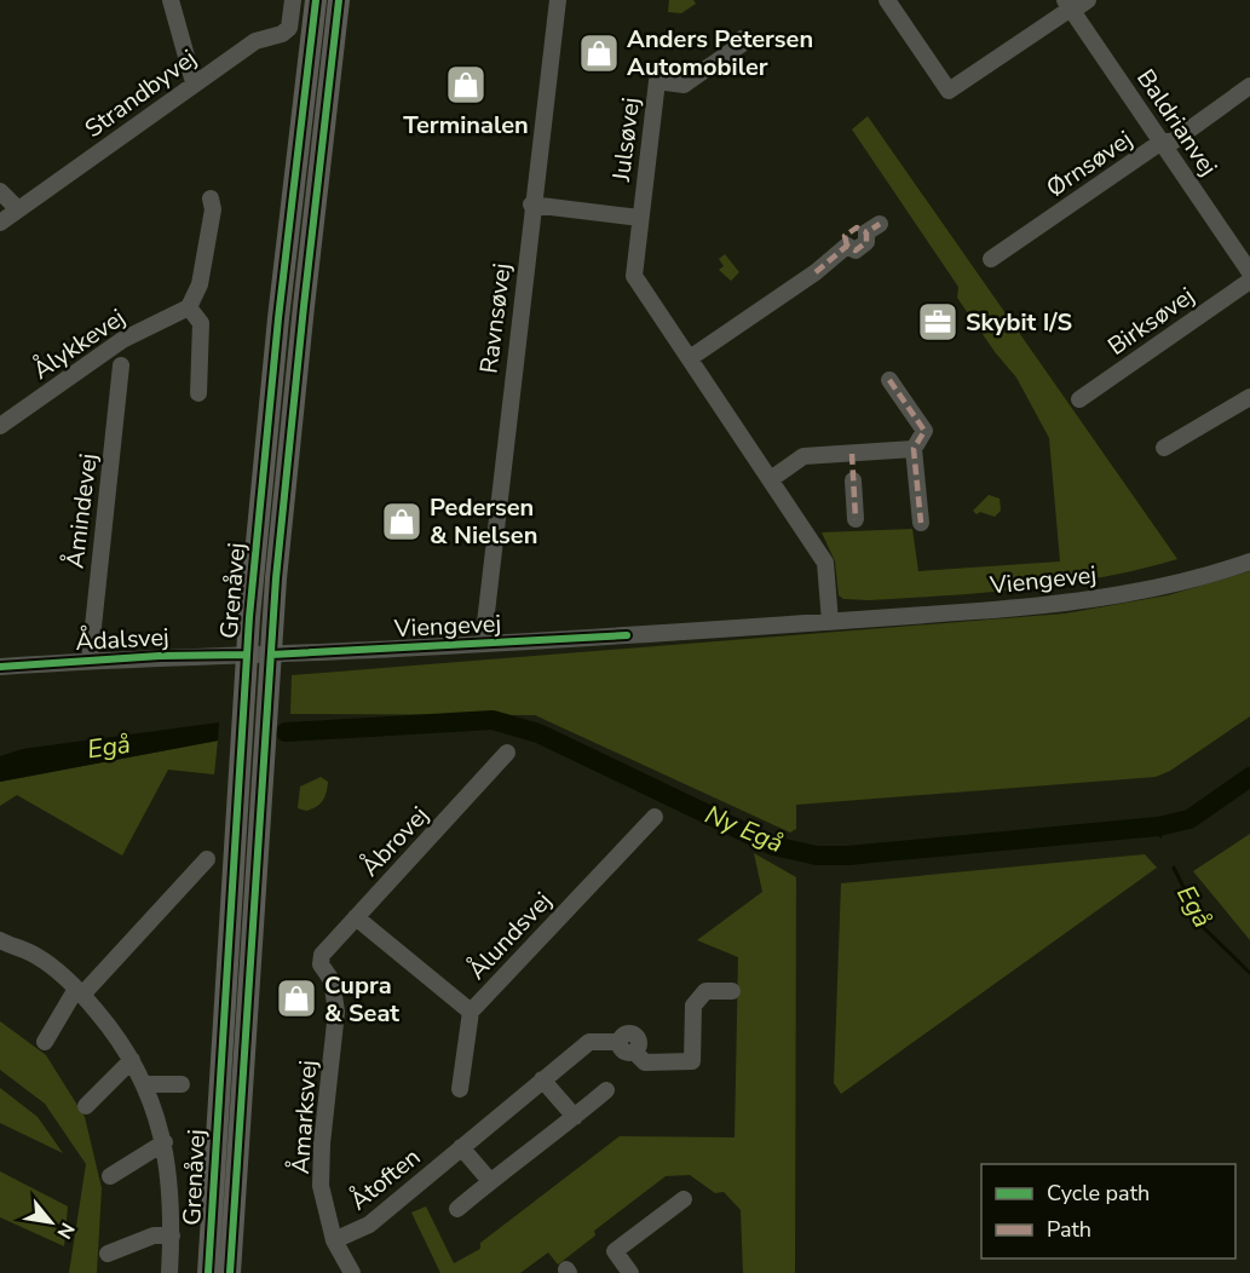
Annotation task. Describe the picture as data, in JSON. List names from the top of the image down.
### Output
{
  "streets": {
    "main road": ["Grenåvej"],
    "street": [
      "Strandbyvej",
      "Baldrianvej",
      "Julsøvej",
      "Ørnsøvej",
      "Ravnsøvej",
      "Birksøvej",
      "Ålykkevej",
      "Åmindevej",
      "Viengevej",
      "Ådalsvej",
      "Åbrovej",
      "Ålundsvej",
      "Åmarksvej",
      "Åtoften"
    ]
  },
  "crossings": [
    ["Baldrianvej", "Ørnsøvej"],
    ["Julsøvej", "Ravnsøvej"],
    ["Julsøvej", "Viengevej"],
    ["Ravnsøvej", "Viengevej"],
    ["Åmindevej", "Ådalsvej"],
    ["Viengevej", "Grenåvej"],
    ["Viengevej", "Ådalsvej"],
    ["Grenåvej", "Ådalsvej"],
    ["Åbrovej", "Ålundsvej"],
    ["Åbrovej", "Åmarksvej"],
    ["Åmarksvej", "Åtoften"]
  ],
  "water": ["Egå", "Ny Egå"],
  "places": {
    "shop": [
      "Anders Petersen Automobiler",
      "Terminalen",
      "Pedersen & Nielsen",
      "Cupra & Seat"
    ],
    "office": ["Skybit I/S"]
  },
  "legend": ["Cycle path", "Path"],
  "north": "bottom right"
}
